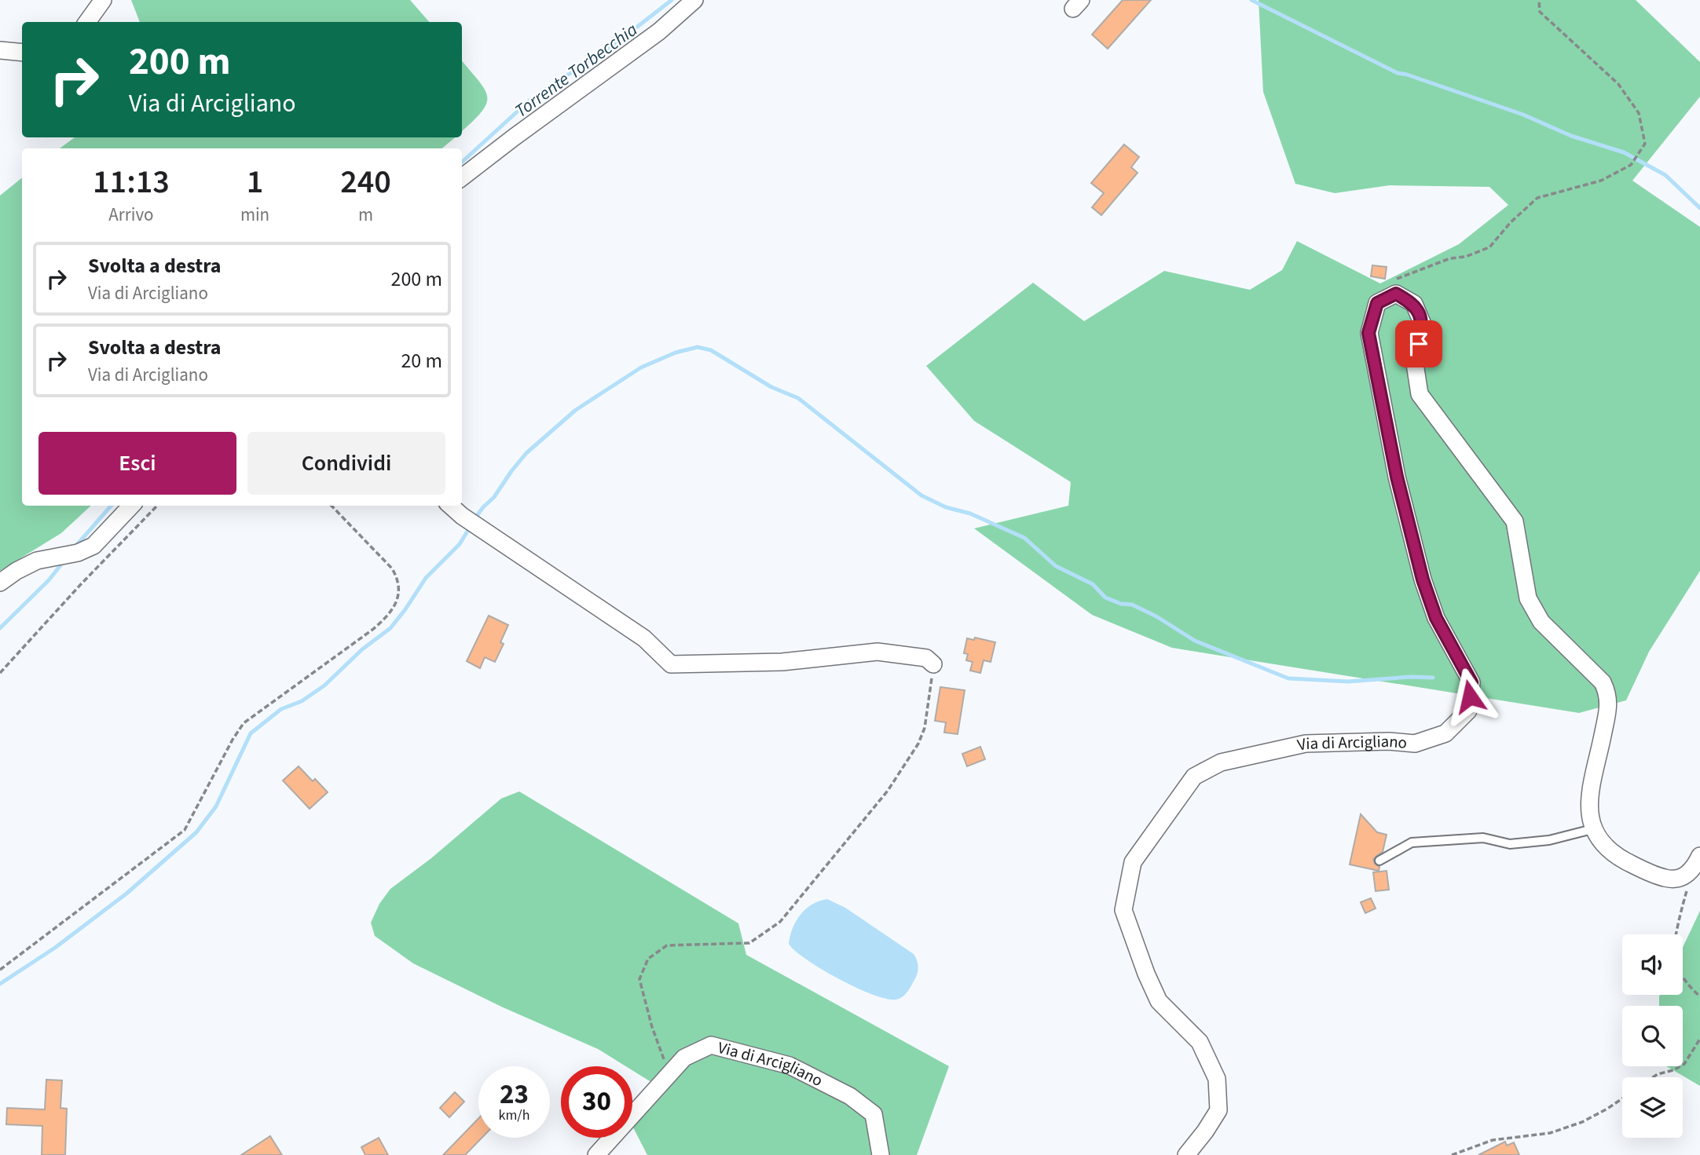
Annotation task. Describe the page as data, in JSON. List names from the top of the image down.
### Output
{
  "streets": {
    "street": ["Via di Arcigliano"]
  },
  "water": ["Torrente Torbecchia"],
  "page": {
    "turn": ["200 m", "Via di Arcigliano"],
    "eta": [
      "11:13",
      "Arrivo",
      "1",
      "min",
      "240",
      "m"
    ],
    "list": [
      {
        "name": "Svolta a destra",
        "note": "Via di Arcigliano",
        "value": "200 m"
      },
      {
        "name": "Svolta a destra",
        "note": "Via di Arcigliano",
        "value": "20 m"
      }
    ],
    "buttons": ["Esci", "Condividi"],
    "speed": "23 km/h",
    "limit": "30"
  }
}
